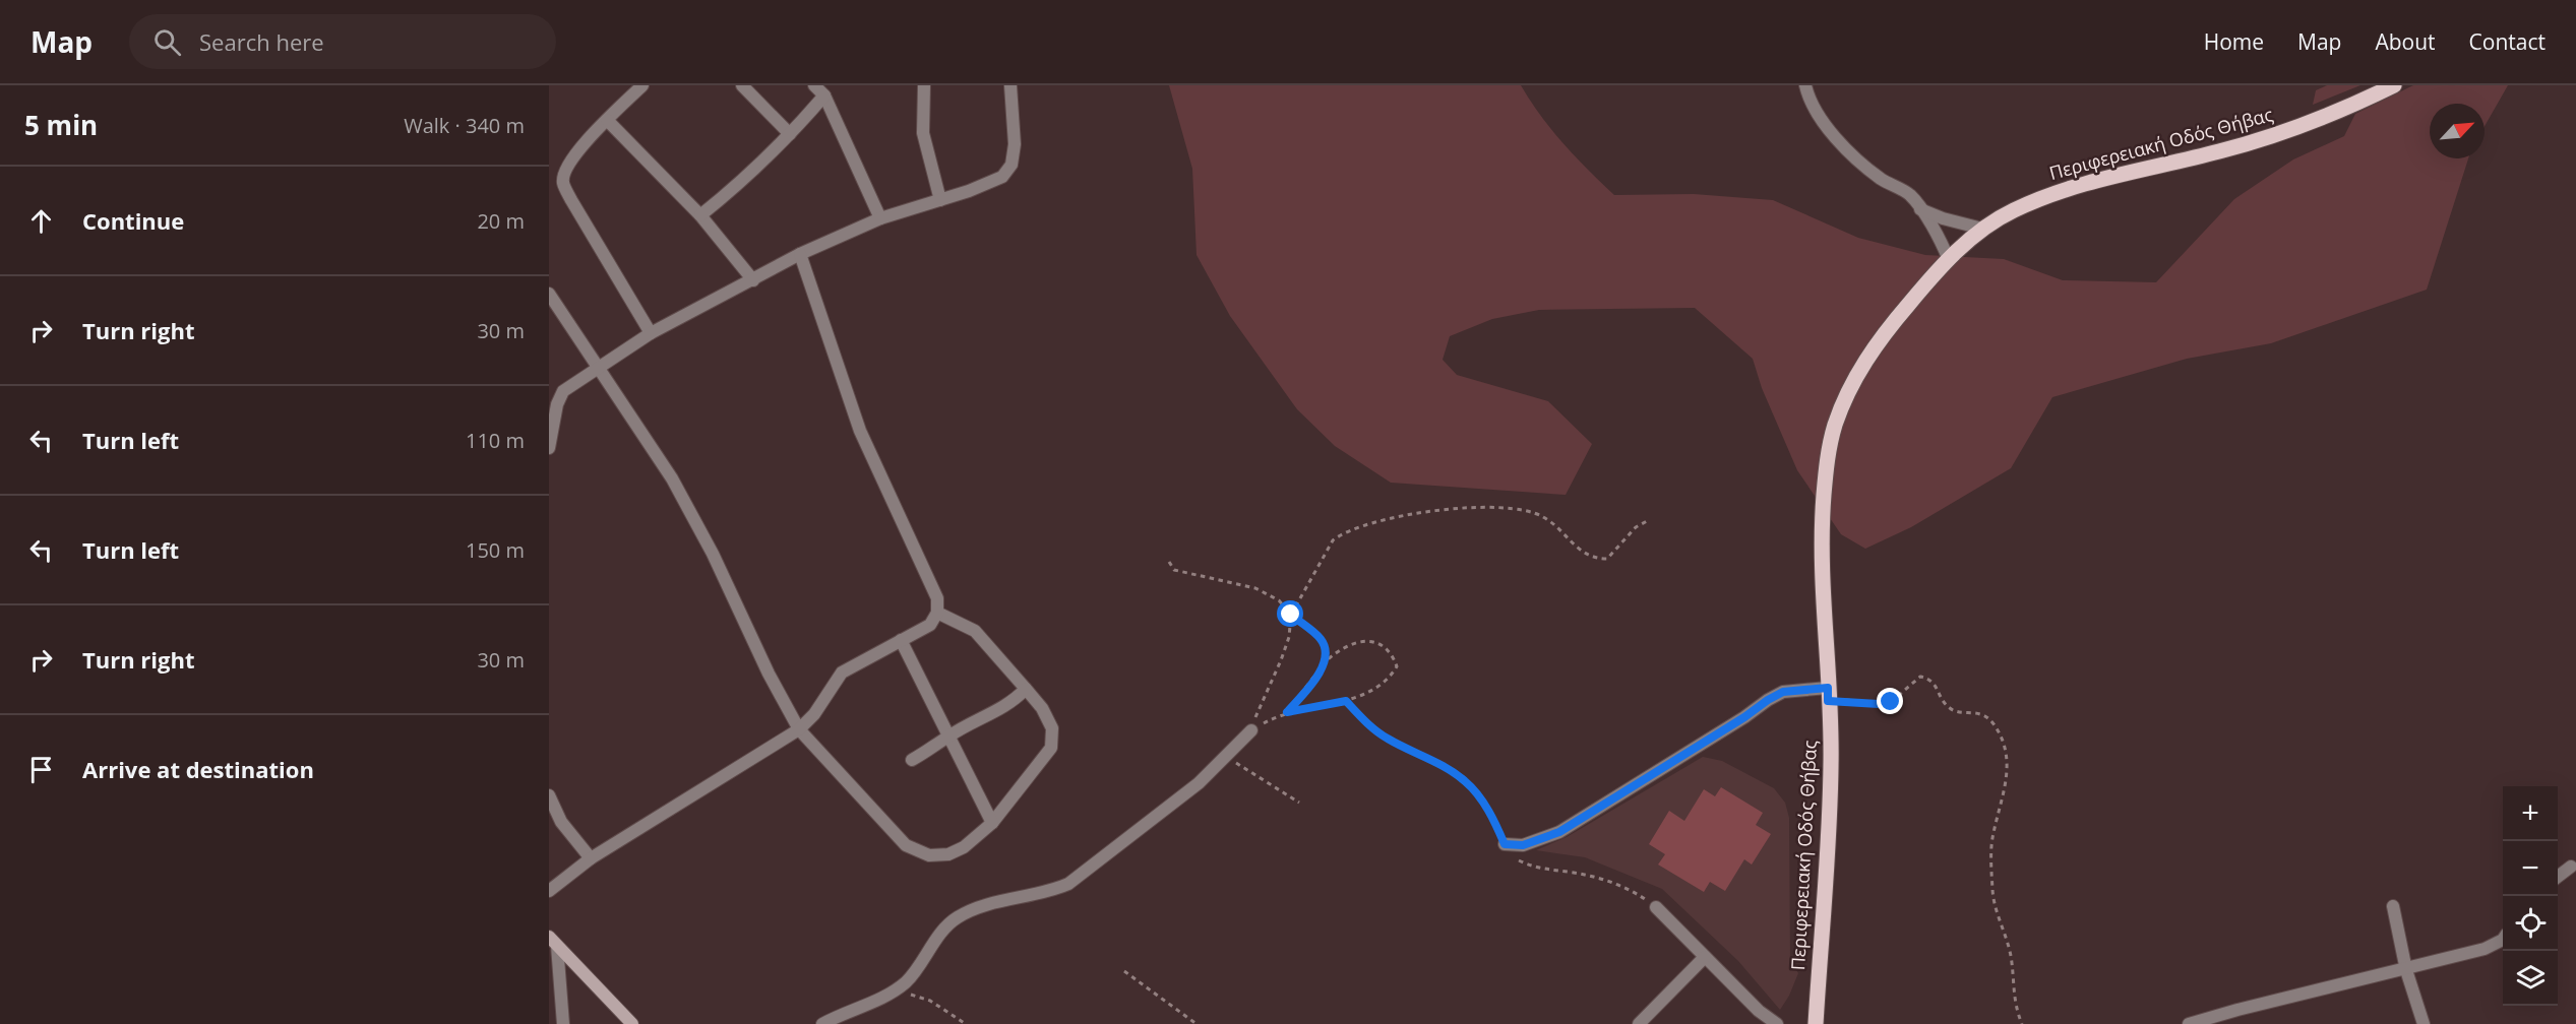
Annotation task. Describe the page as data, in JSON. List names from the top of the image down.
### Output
{
  "streets": {
    "main road": ["Περιφερειακή Οδός Θήβας"]
  },
  "north": "top right",
  "page": {
    "header": "Map",
    "search": "Search here",
    "nav": [
      "Home",
      "Map",
      "About",
      "Contact"
    ],
    "heading": ["5 min", "Walk · 340 m"],
    "list": [
      ["Continue", "20 m"],
      ["Turn right", "30 m"],
      ["Turn left", "110 m"],
      ["Turn left", "150 m"],
      ["Turn right", "30 m"],
      "Arrive at destination"
    ],
    "map_buttons": ["+", "−"]
  }
}
